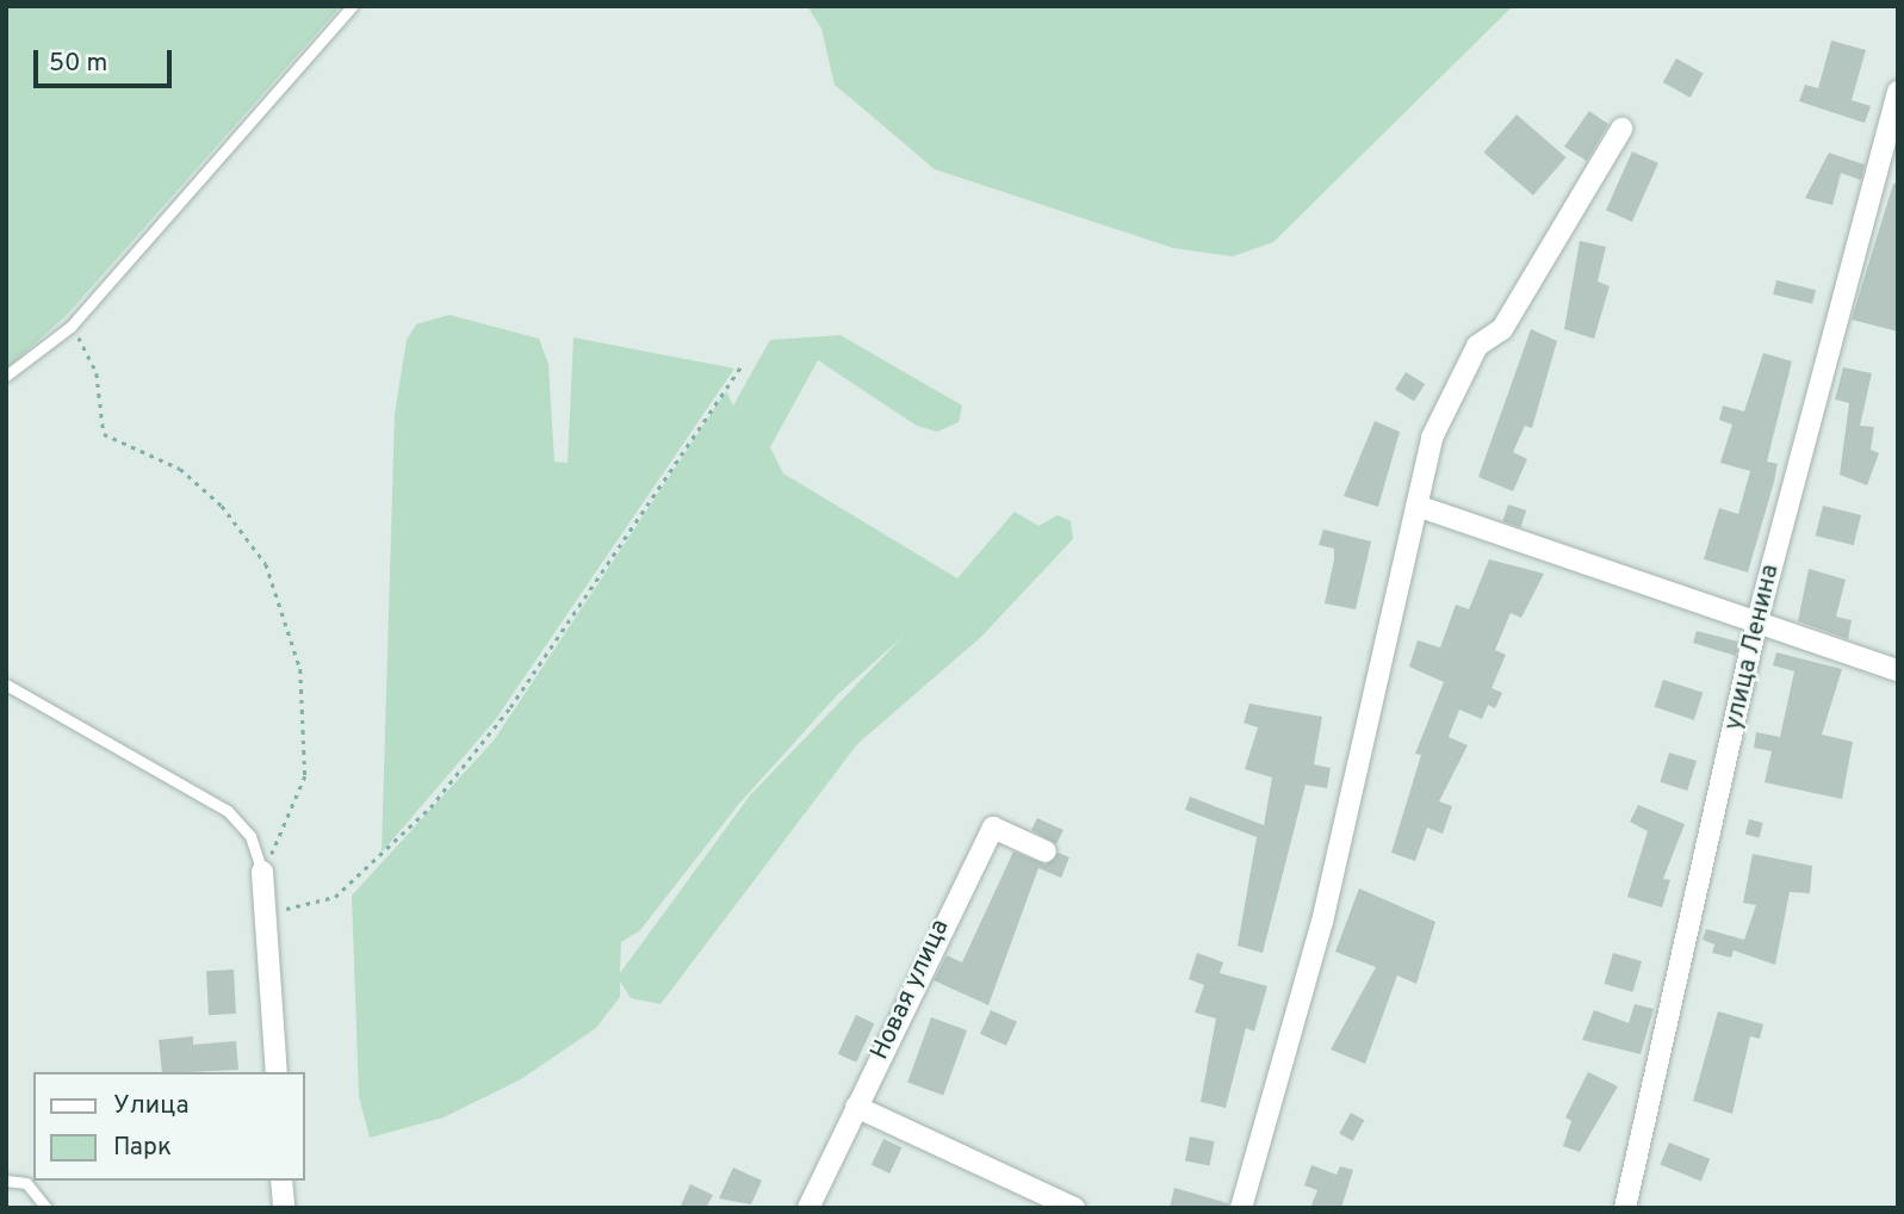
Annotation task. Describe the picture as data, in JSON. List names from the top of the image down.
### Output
{
  "streets": {
    "street": ["улица Ленина", "Новая улица"]
  },
  "legend": ["Улица", "Парк"],
  "scale_bar": "50 m"
}
